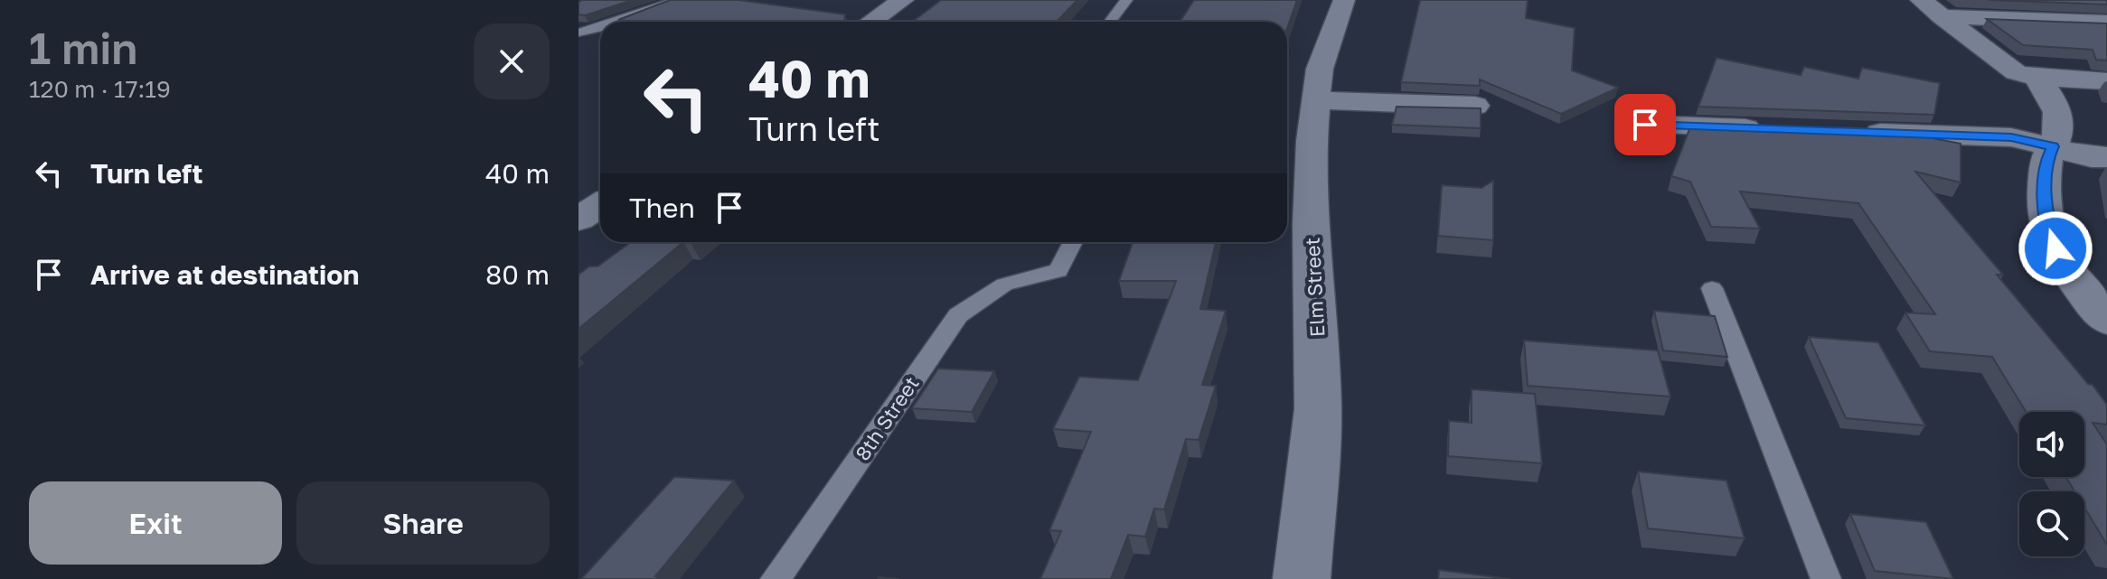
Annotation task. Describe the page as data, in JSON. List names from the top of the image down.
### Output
{
  "streets": {
    "street": ["Elm Street"],
    "lane": ["8th Street"]
  },
  "page": {
    "heading": ["1 min", "120 m · 17:19"],
    "turn": ["40 m", "Turn left"],
    "list": [
      {
        "name": "Turn left",
        "value": "40 m"
      },
      {
        "name": "Arrive at destination",
        "value": "80 m"
      }
    ],
    "then": "Then",
    "buttons": ["Exit", "Share"]
  }
}
